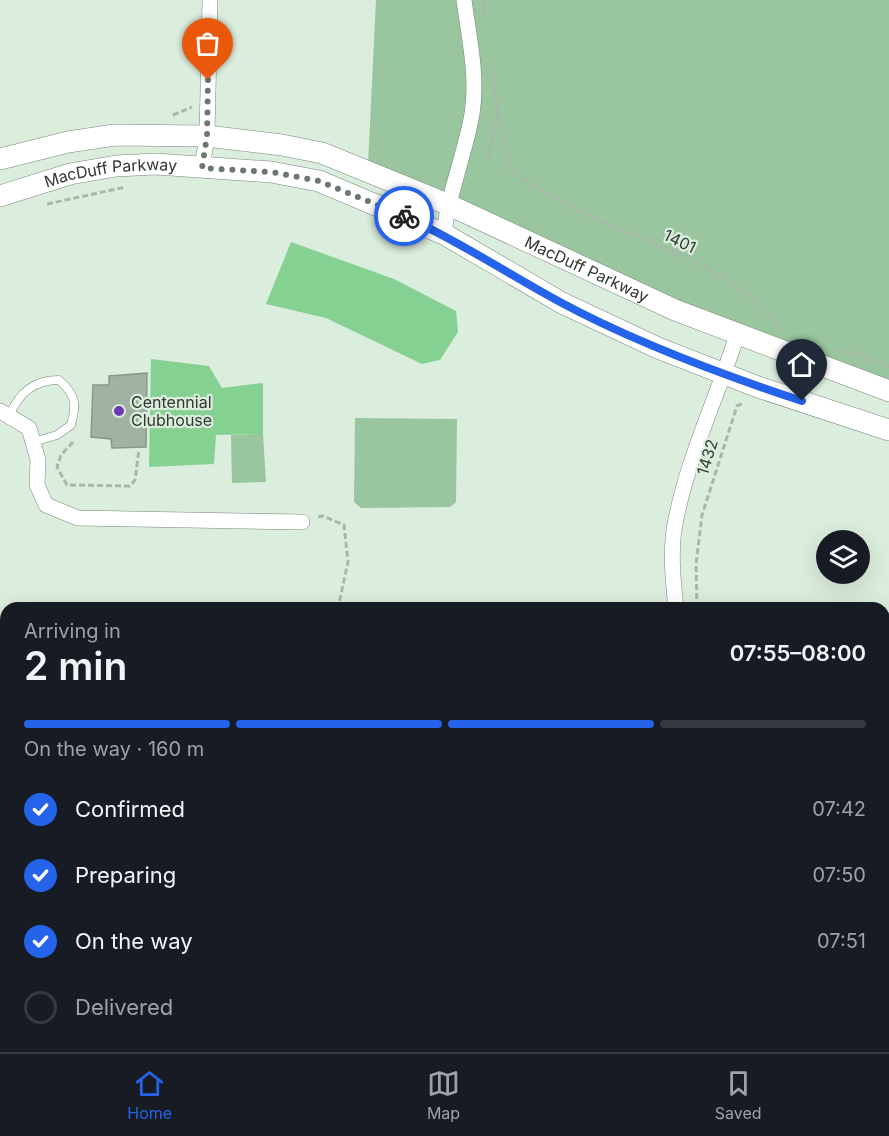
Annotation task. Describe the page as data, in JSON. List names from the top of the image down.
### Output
{
  "streets": {
    "street": ["MacDuff Parkway"],
    "path": ["1401", "1432"]
  },
  "crossings": [
    ["MacDuff Parkway", "1432"]
  ],
  "places": ["Centennial Clubhouse"],
  "page": {
    "heading": ["2 min", "Arriving in", "07:55–08:00"],
    "bar": "On the way · 160 m",
    "list": [
      ["Confirmed", "07:42"],
      ["Preparing", "07:50"],
      ["On the way", "07:51"],
      "Delivered"
    ],
    "tabs": ["Home", "Map", "Saved"]
  }
}
